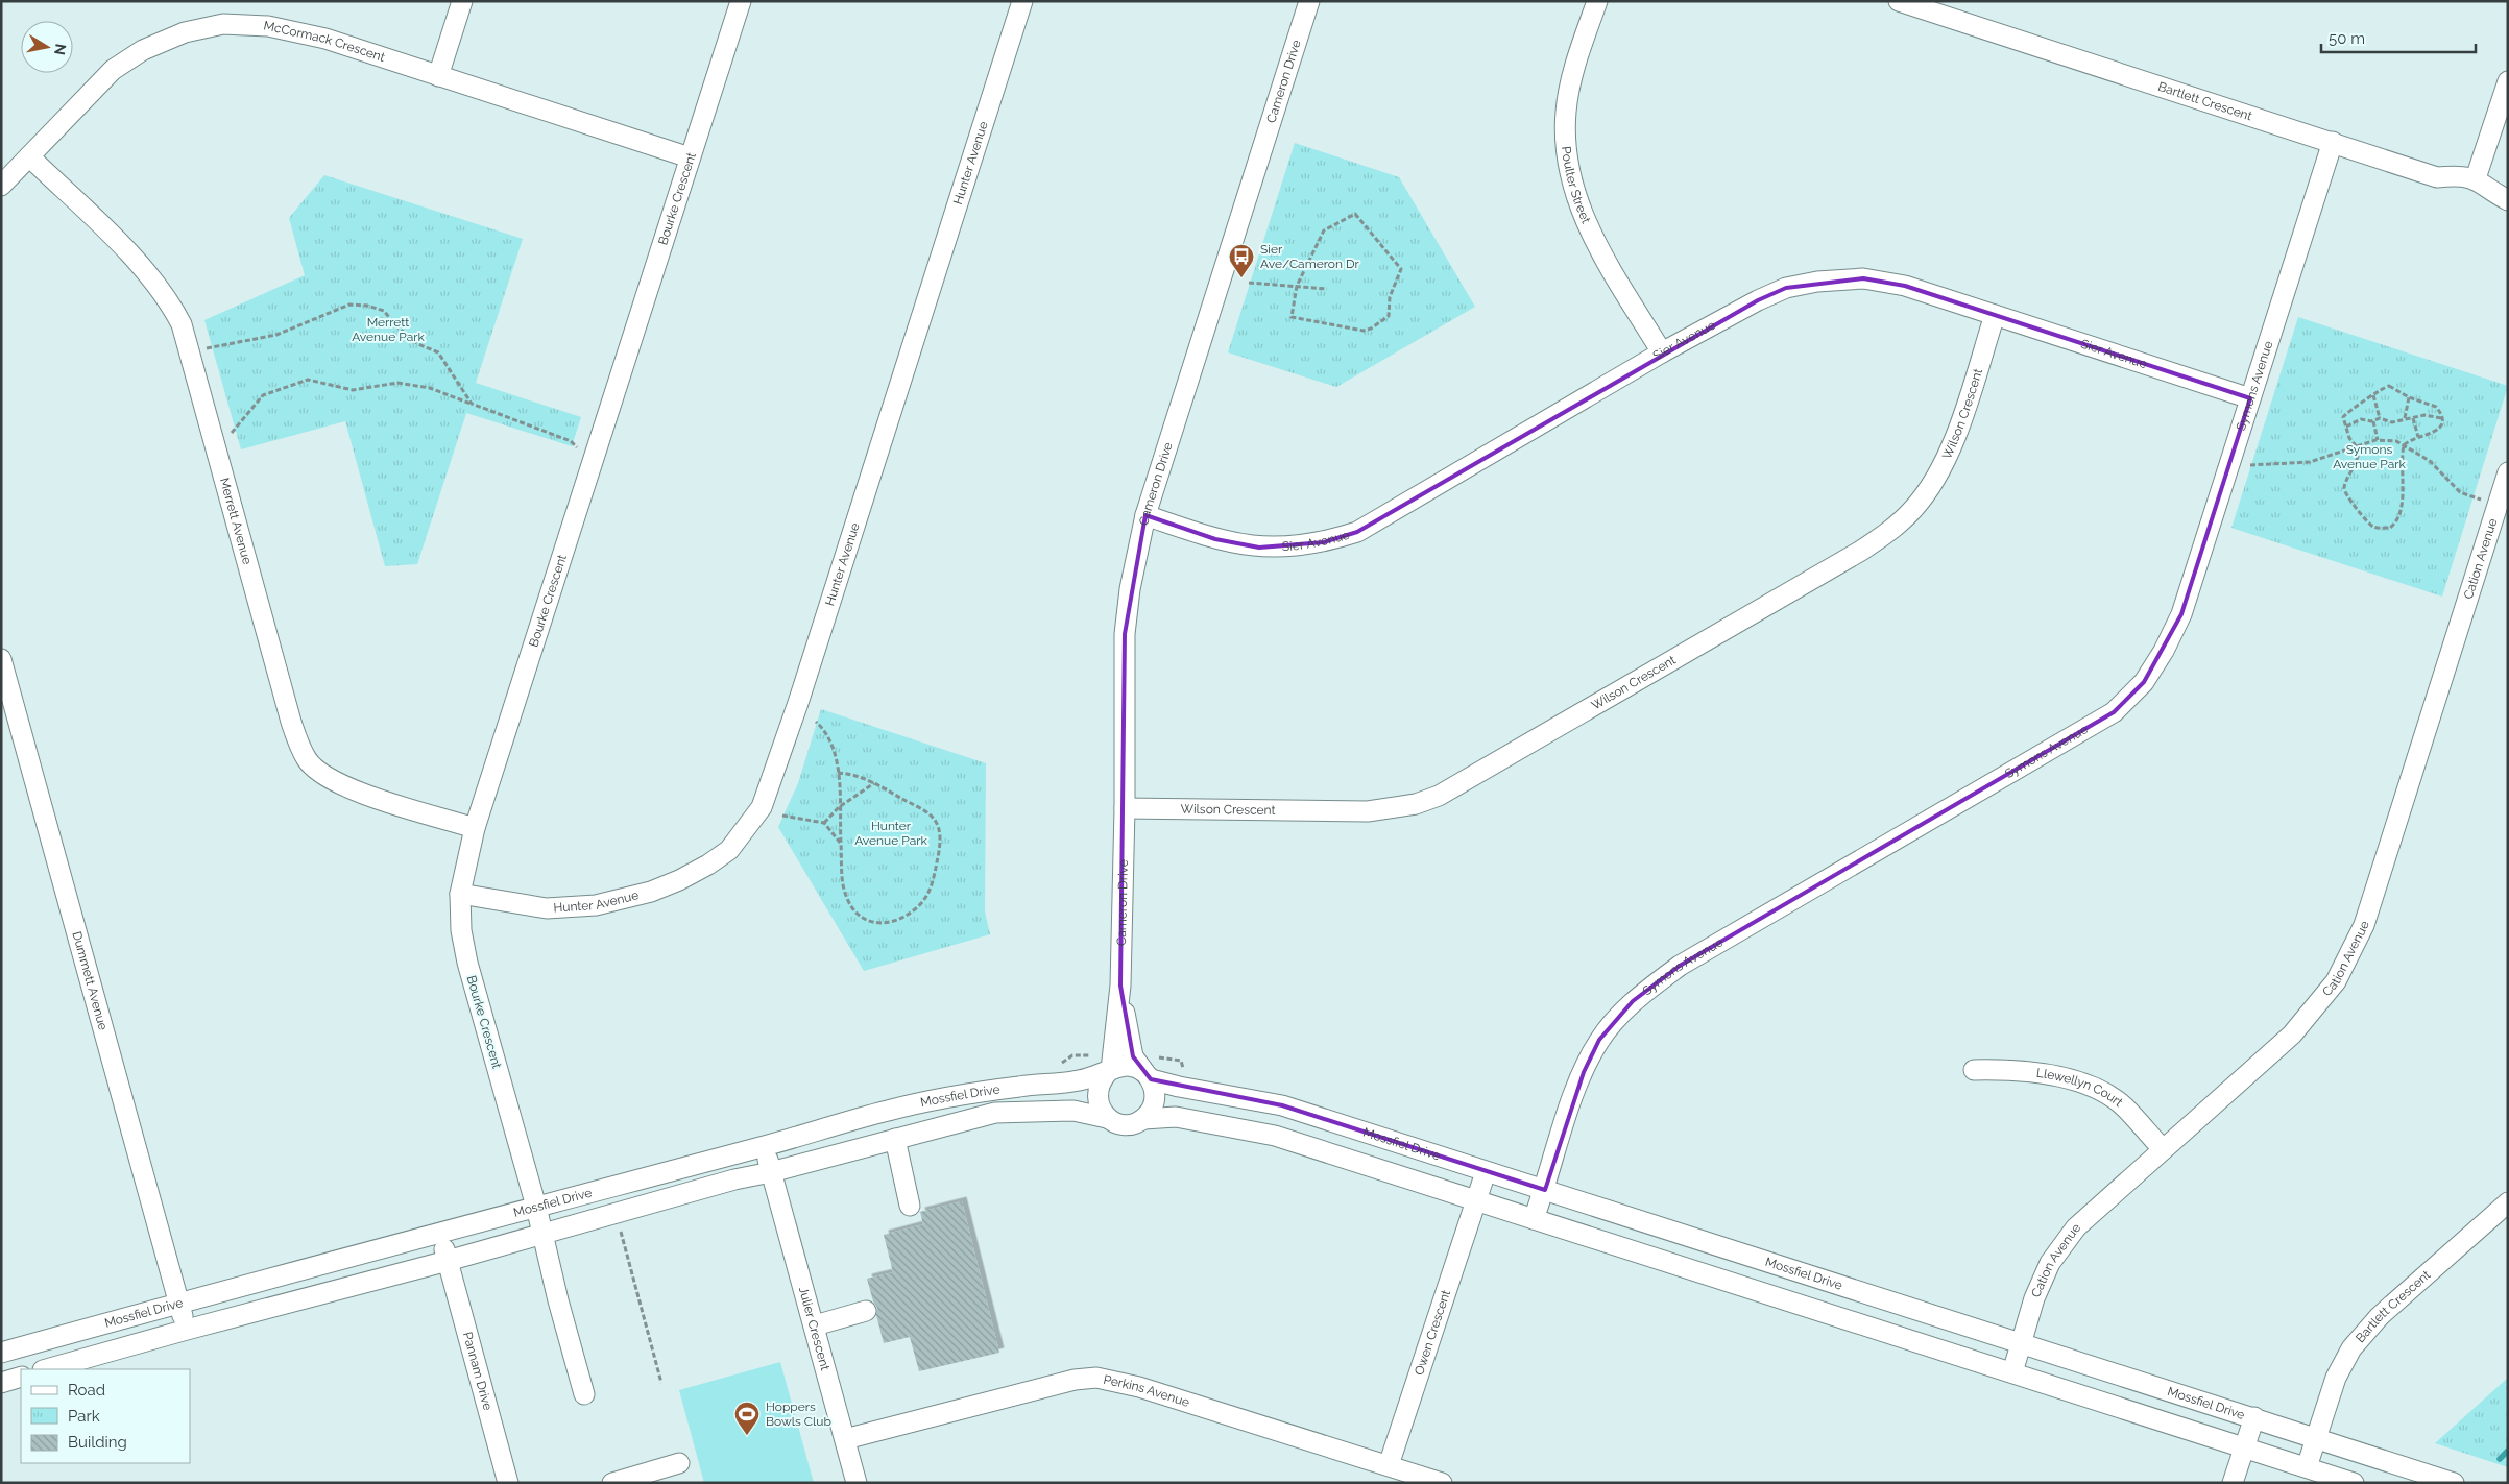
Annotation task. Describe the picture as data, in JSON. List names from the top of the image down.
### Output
{
  "streets": {
    "street": [
      "McCormack Crescent",
      "Cameron Drive",
      "Bartlett Crescent",
      "Hunter Avenue",
      "Poulter Street",
      "Bourke Crescent",
      "Sier Avenue",
      "Symons Avenue",
      "Wilson Crescent",
      "Merrett Avenue",
      "Cation Avenue",
      "Dummett Avenue",
      "Llewellyn Court",
      "Mossfiel Drive",
      "Julier Crescent",
      "Owen Crescent",
      "Pannam Drive",
      "Perkins Avenue"
    ]
  },
  "crossings": [
    ["McCormack Crescent", "Bourke Crescent"],
    ["McCormack Crescent", "Merrett Avenue"],
    ["Cameron Drive", "Sier Avenue"],
    ["Cameron Drive", "Wilson Crescent"],
    ["Cameron Drive", "Mossfiel Drive"],
    ["Bartlett Crescent", "Symons Avenue"],
    ["Bartlett Crescent", "Mossfiel Drive"],
    ["Hunter Avenue", "Bourke Crescent"],
    ["Poulter Street", "Sier Avenue"],
    ["Bourke Crescent", "Merrett Avenue"],
    ["Bourke Crescent", "Mossfiel Drive"],
    ["Sier Avenue", "Symons Avenue"],
    ["Sier Avenue", "Wilson Crescent"],
    ["Symons Avenue", "Mossfiel Drive"],
    ["Cation Avenue", "Llewellyn Court"],
    ["Cation Avenue", "Mossfiel Drive"],
    ["Dummett Avenue", "Mossfiel Drive"],
    ["Mossfiel Drive", "Julier Crescent"],
    ["Mossfiel Drive", "Owen Crescent"],
    ["Mossfiel Drive", "Pannam Drive"],
    ["Julier Crescent", "Perkins Avenue"],
    ["Owen Crescent", "Perkins Avenue"]
  ],
  "parks": ["Merrett Avenue Park", "Symons Avenue Park", "Hunter Avenue Park"],
  "places": {
    "bus stop": ["Sier Ave/Cameron Dr"],
    "sports": ["Hoppers Bowls Club"]
  },
  "legend": ["Road", "Park", "Building"],
  "scale_bar": "50 m",
  "north": "right"
}
